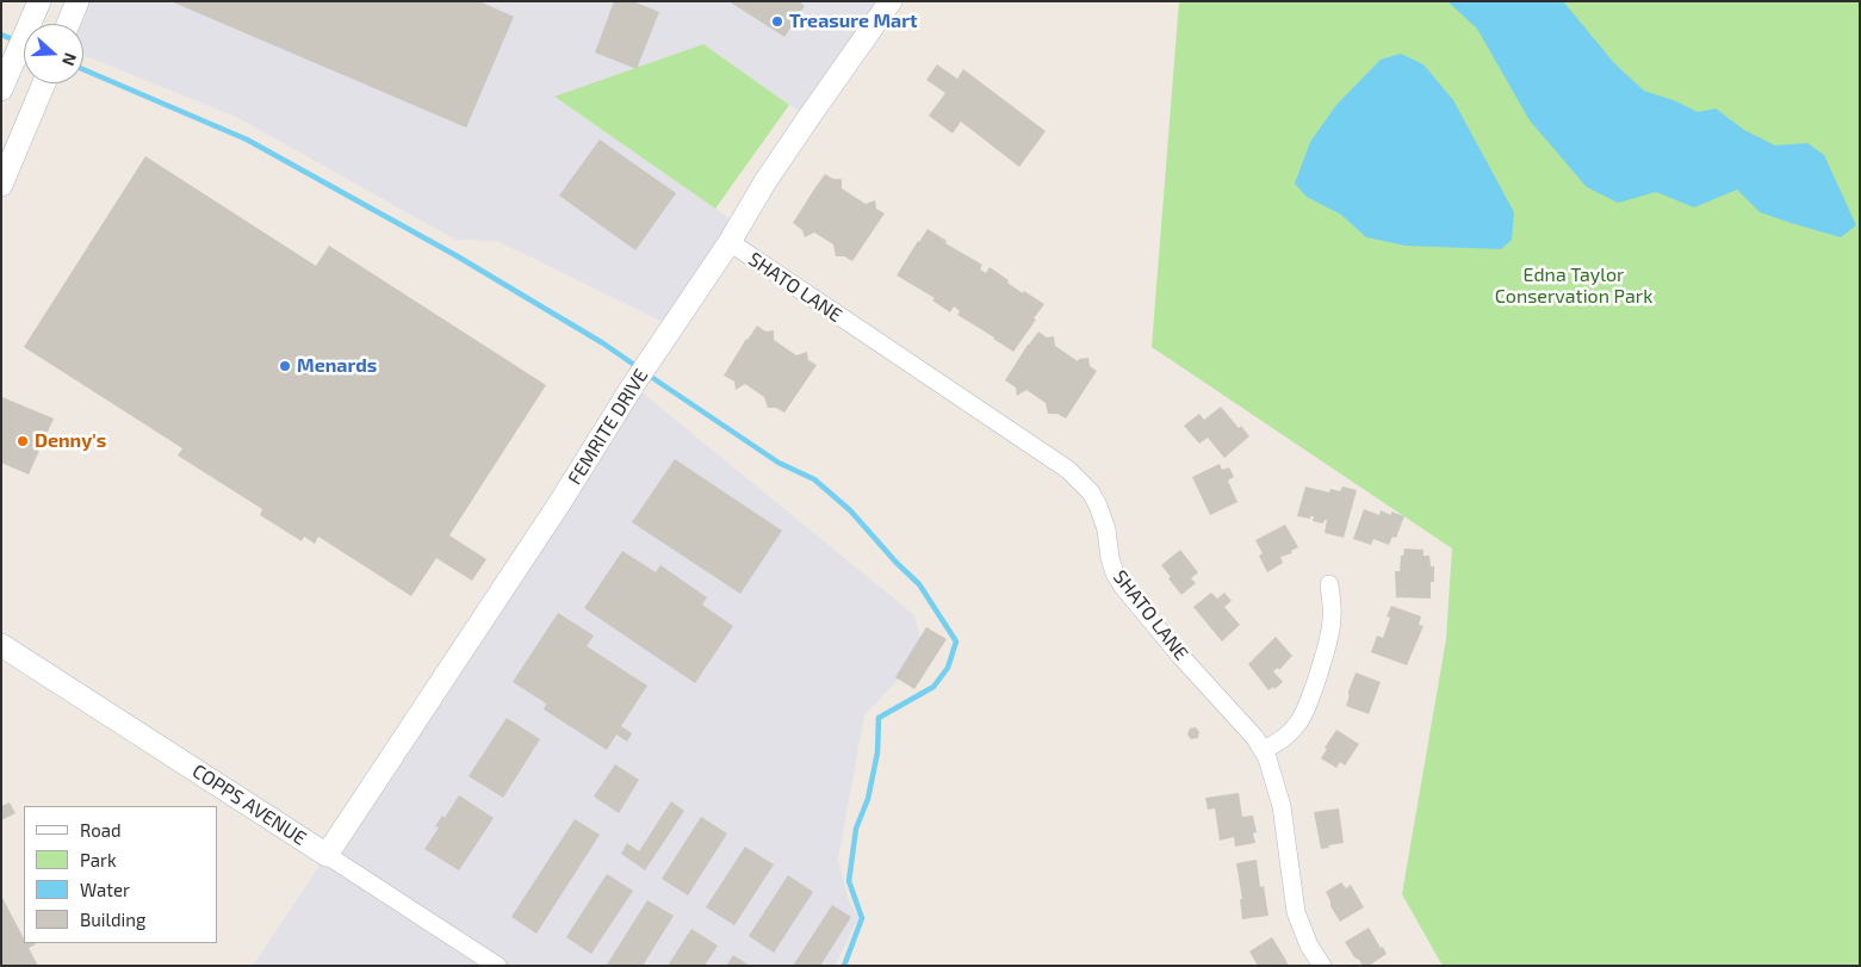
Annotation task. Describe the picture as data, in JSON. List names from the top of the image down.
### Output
{
  "streets": {
    "street": ["SHATO LANE", "FEMRITE DRIVE", "COPPS AVENUE"]
  },
  "crossings": [
    ["SHATO LANE", "FEMRITE DRIVE"],
    ["FEMRITE DRIVE", "COPPS AVENUE"]
  ],
  "parks": ["Edna Taylor Conservation Park"],
  "places": ["Treasure Mart", "Menards", "Denny's"],
  "legend": [
    "Road",
    "Park",
    "Water",
    "Building"
  ],
  "north": "right"
}
